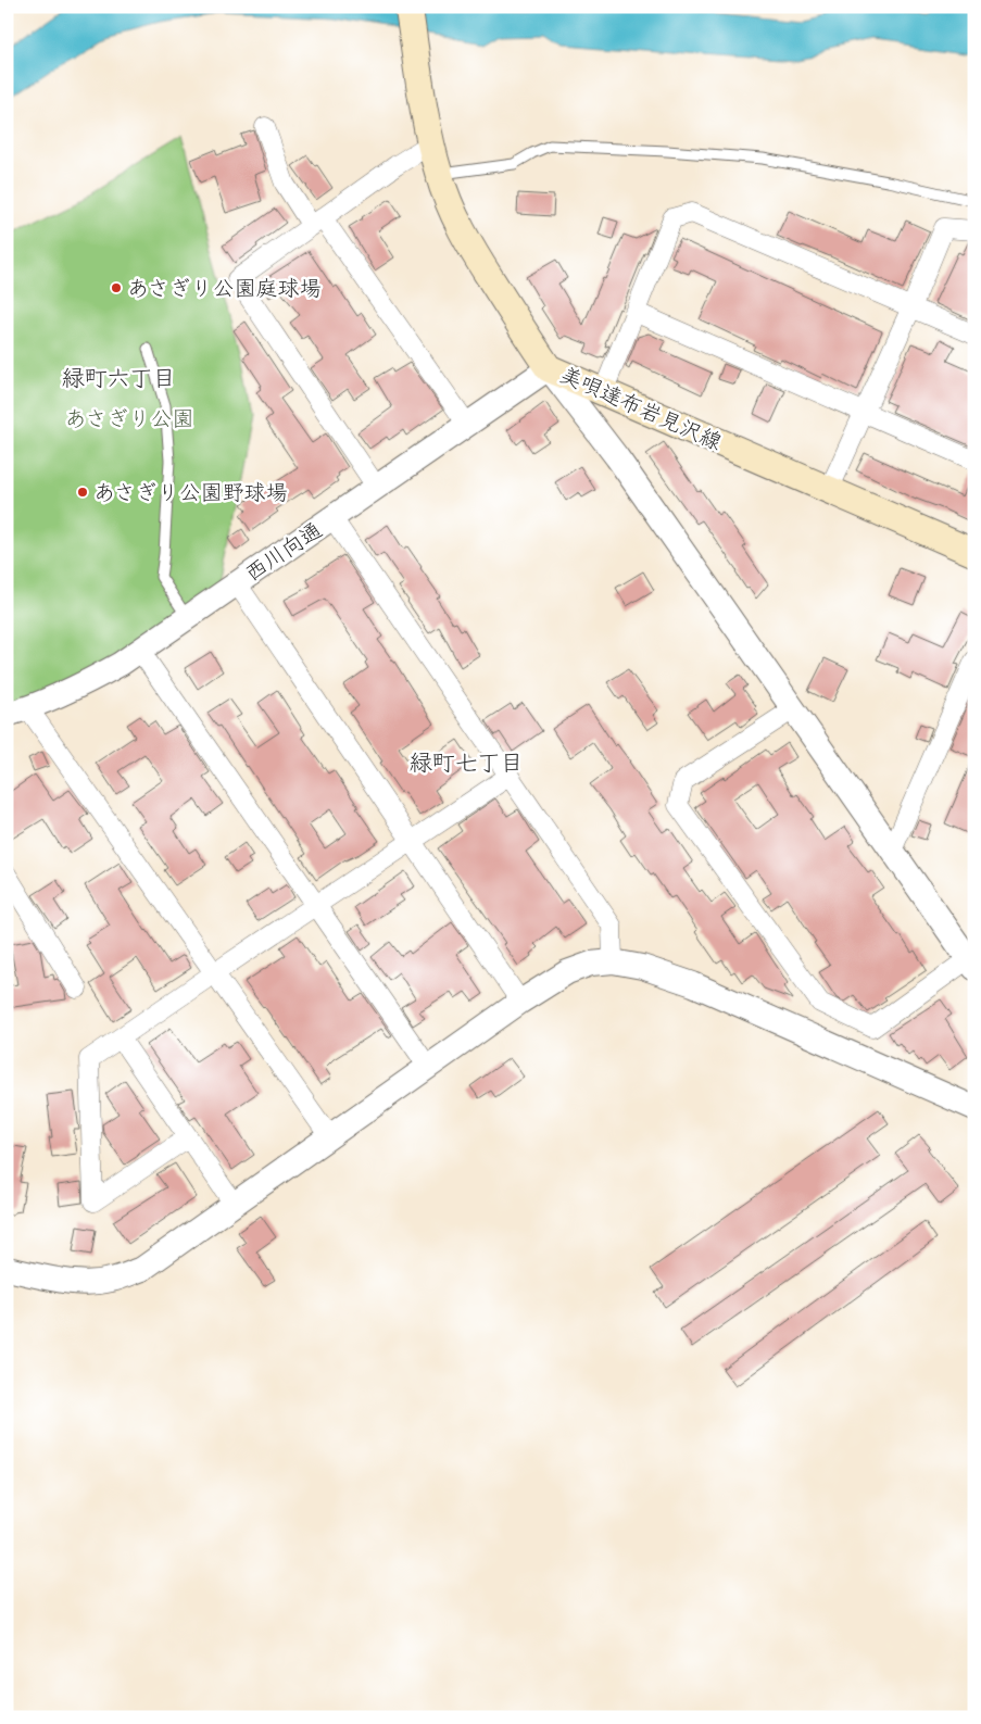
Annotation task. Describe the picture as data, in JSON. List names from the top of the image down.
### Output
{
  "streets": {
    "main road": ["美唄達布岩見沢線"],
    "street": ["西川向通"]
  },
  "crossings": [
    ["美唄達布岩見沢線", "西川向通"]
  ],
  "districts": ["緑町六丁目", "緑町七丁目"],
  "parks": ["あさぎり公園"],
  "places": ["あさぎり公園庭球場", "あさぎり公園野球場"]
}
